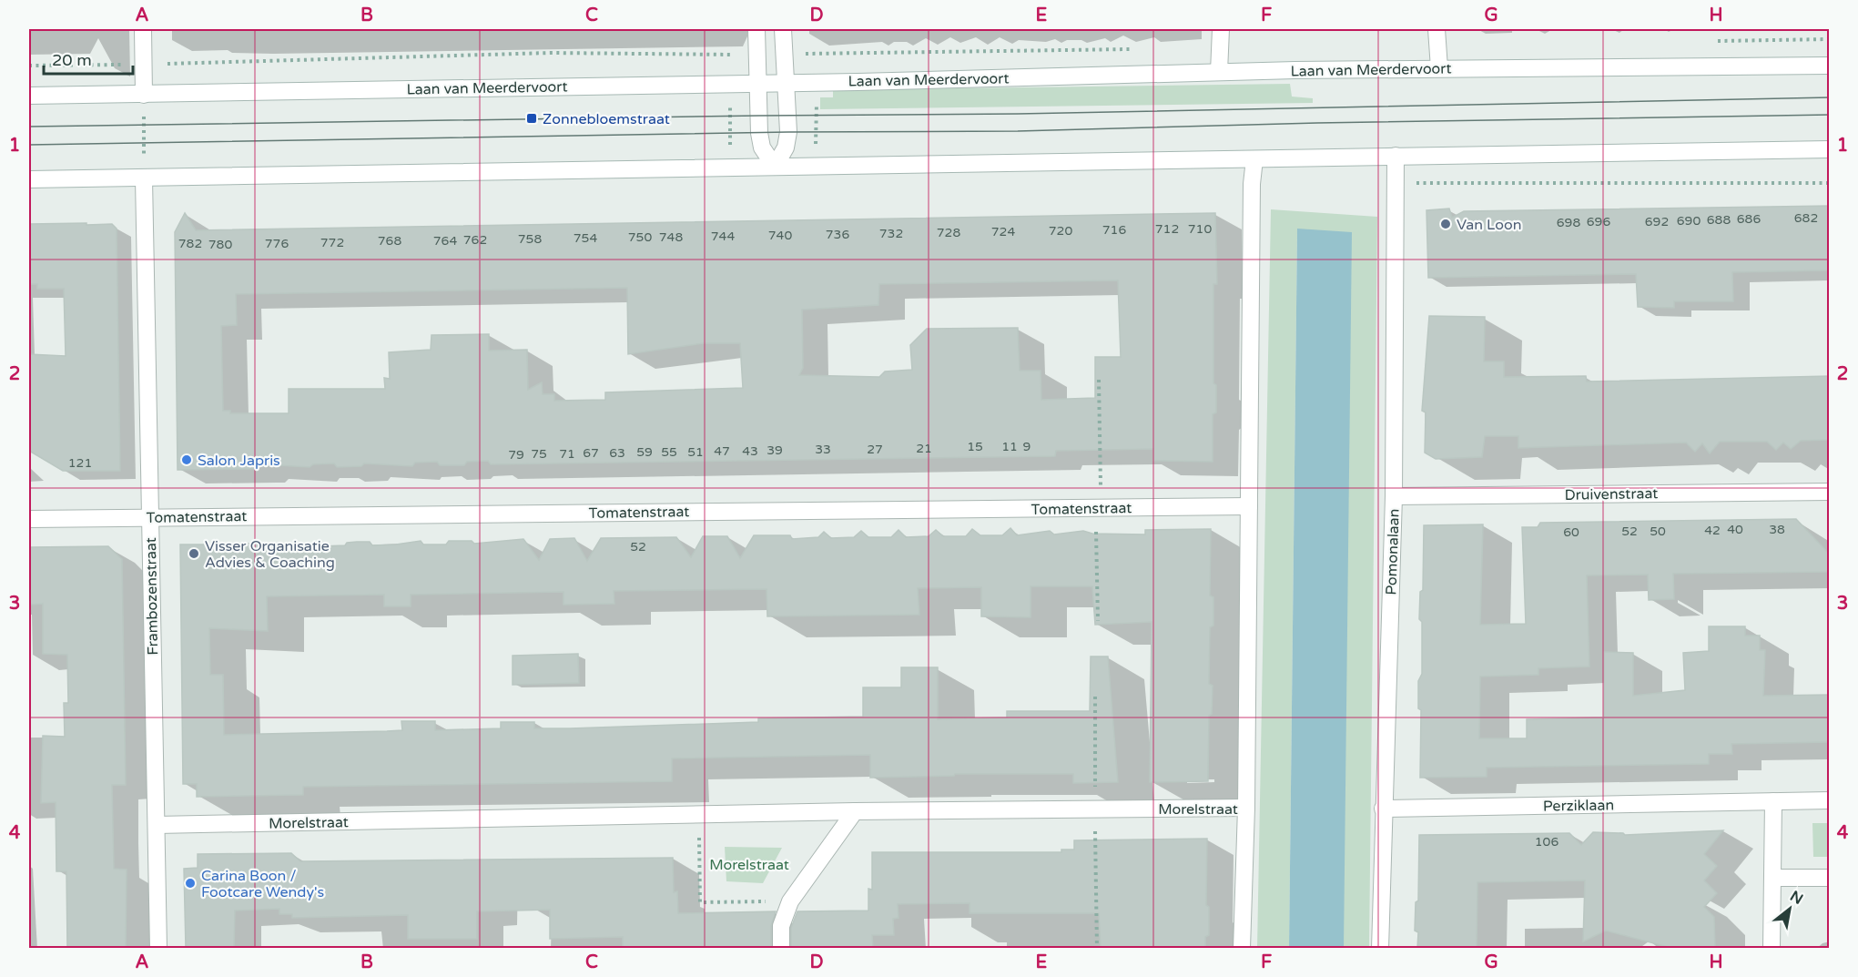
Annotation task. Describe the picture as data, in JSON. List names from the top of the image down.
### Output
{
  "streets": {
    "street": [
      "Laan van Meerdervoort",
      "Druivenstraat",
      "Tomatenstraat",
      "Pomonalaan",
      "Frambozenstraat",
      "Perziklaan",
      "Morelstraat"
    ]
  },
  "crossings": [
    ["Druivenstraat", "Pomonalaan"],
    ["Tomatenstraat", "Frambozenstraat"],
    ["Pomonalaan", "Perziklaan"],
    ["Frambozenstraat", "Morelstraat"]
  ],
  "parks": ["Morelstraat"],
  "places": {
    "transit": ["Zonnebloemstraat"],
    "other": [
      "Van Loon",
      "Salon Japris",
      "Visser Organisatie Advies & Coaching",
      "Carina Boon / Footcare Wendy's"
    ]
  },
  "house_numbers": [
    "682",
    "686",
    "688",
    "690",
    "696",
    "692",
    "698",
    "712",
    "710",
    "716",
    "720",
    "724",
    "728",
    "732",
    "736",
    "740",
    "744",
    "750",
    "748",
    "754",
    "758",
    "762",
    "768",
    "764",
    "772",
    "782",
    "776",
    "780",
    "15",
    "11",
    "9",
    "21",
    "33",
    "27",
    "39",
    "47",
    "43",
    "59",
    "55",
    "51",
    "67",
    "63",
    "75",
    "71",
    "79",
    "121",
    "40",
    "38",
    "42",
    "52",
    "50",
    "60",
    "52",
    "106"
  ],
  "scale_bar": "20 m",
  "north": "top right",
  "grid": {
    "columns": [
      "A",
      "B",
      "C",
      "D",
      "E",
      "F",
      "G",
      "H"
    ],
    "rows": [
      "1",
      "2",
      "3",
      "4"
    ]
  }
}
